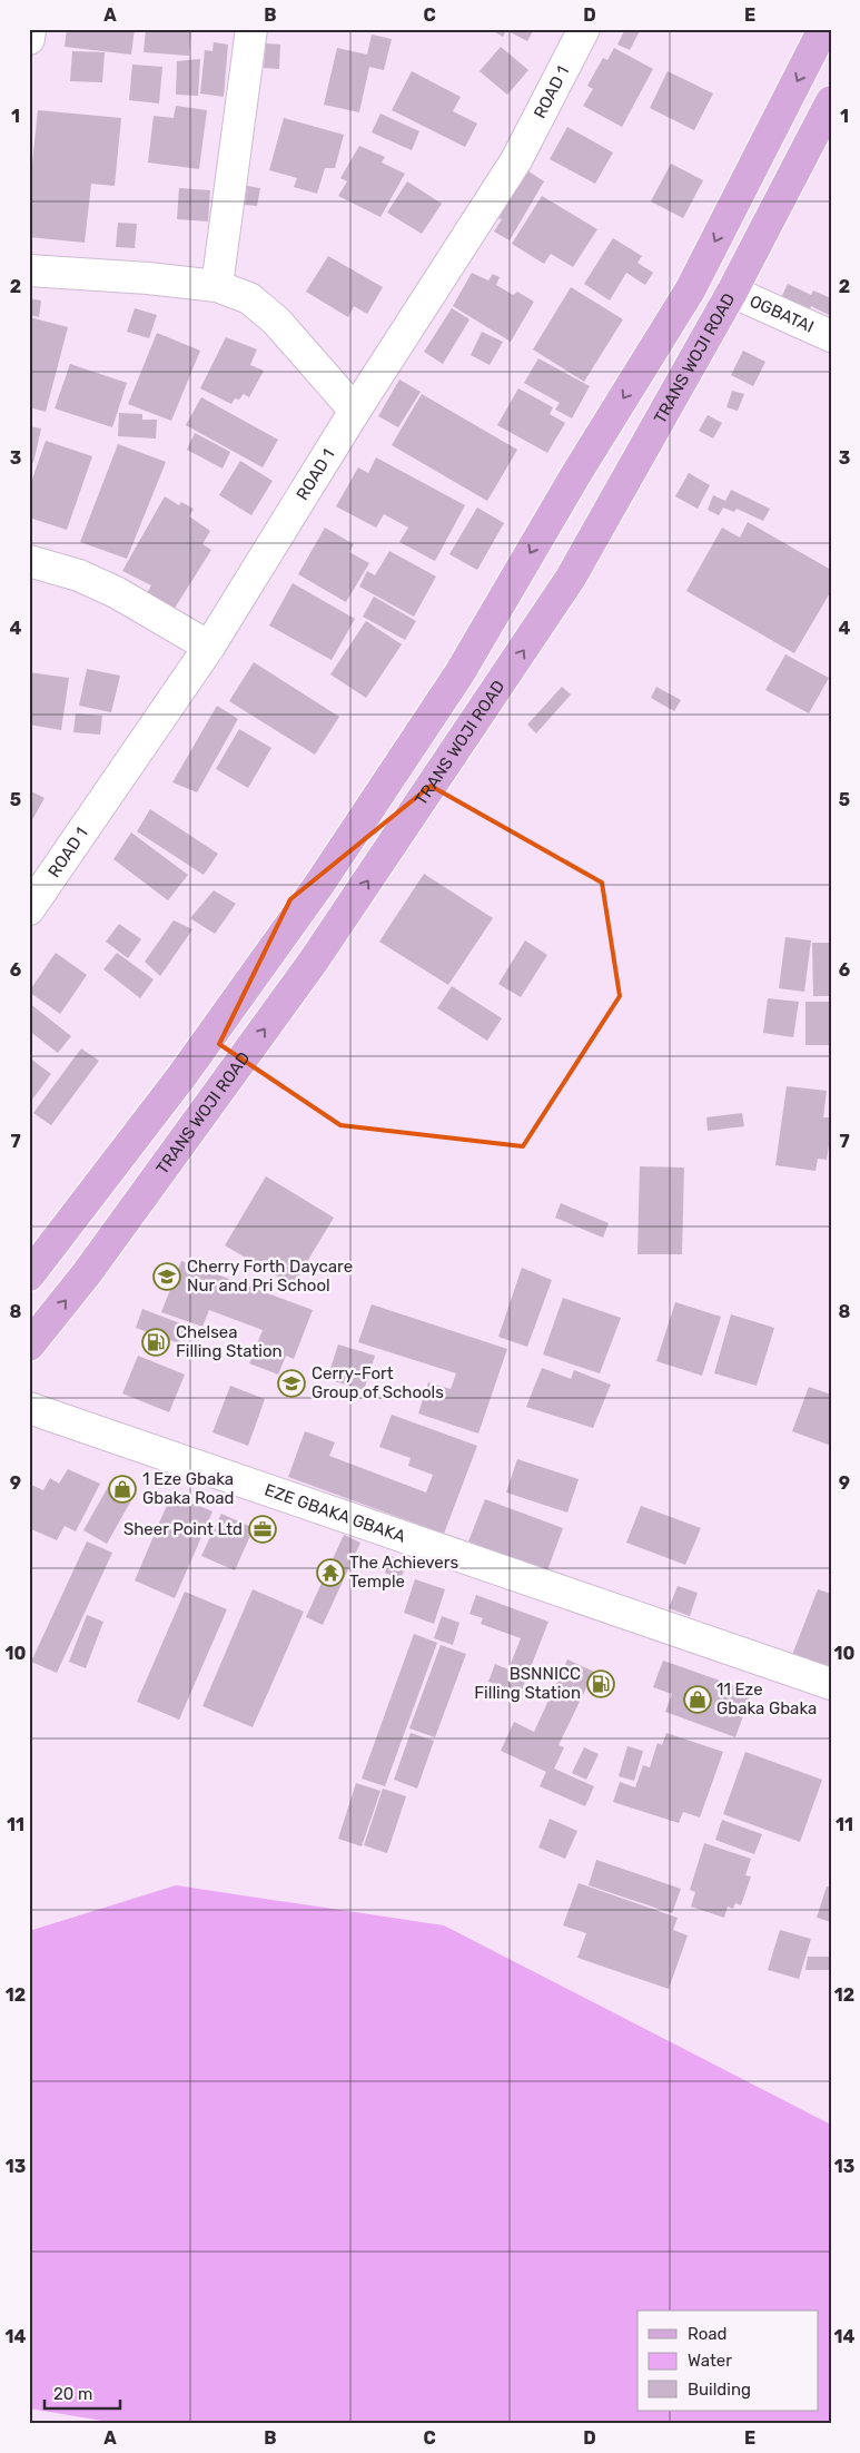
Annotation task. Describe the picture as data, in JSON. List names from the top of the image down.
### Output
{
  "streets": {
    "main road": ["TRANS WOJI ROAD"],
    "street": ["ROAD 1", "OGBATAI", "EZE GBAKA GBAKA"]
  },
  "crossings": [
    ["OGBATAI", "TRANS WOJI ROAD"]
  ],
  "places": {
    "school or university": ["Cherry Forth Daycare Nur and Pri School", "Cerry-Fort Group of Schools"],
    "fuel station": ["Chelsea Filling Station", "BSNNICC Filling Station"],
    "shop": ["1 Eze Gbaka Gbaka Road", "11 Eze Gbaka Gbaka"],
    "office": ["Sheer Point Ltd"],
    "temple": ["The Achievers Temple"]
  },
  "legend": ["Road", "Water", "Building"],
  "scale_bar": "20 m",
  "grid": {
    "columns": [
      "A",
      "B",
      "C",
      "D",
      "E"
    ],
    "rows": [
      "1",
      "2",
      "3",
      "4",
      "5",
      "6",
      "7",
      "8",
      "9",
      "10",
      "11",
      "12",
      "13",
      "14"
    ]
  }
}
